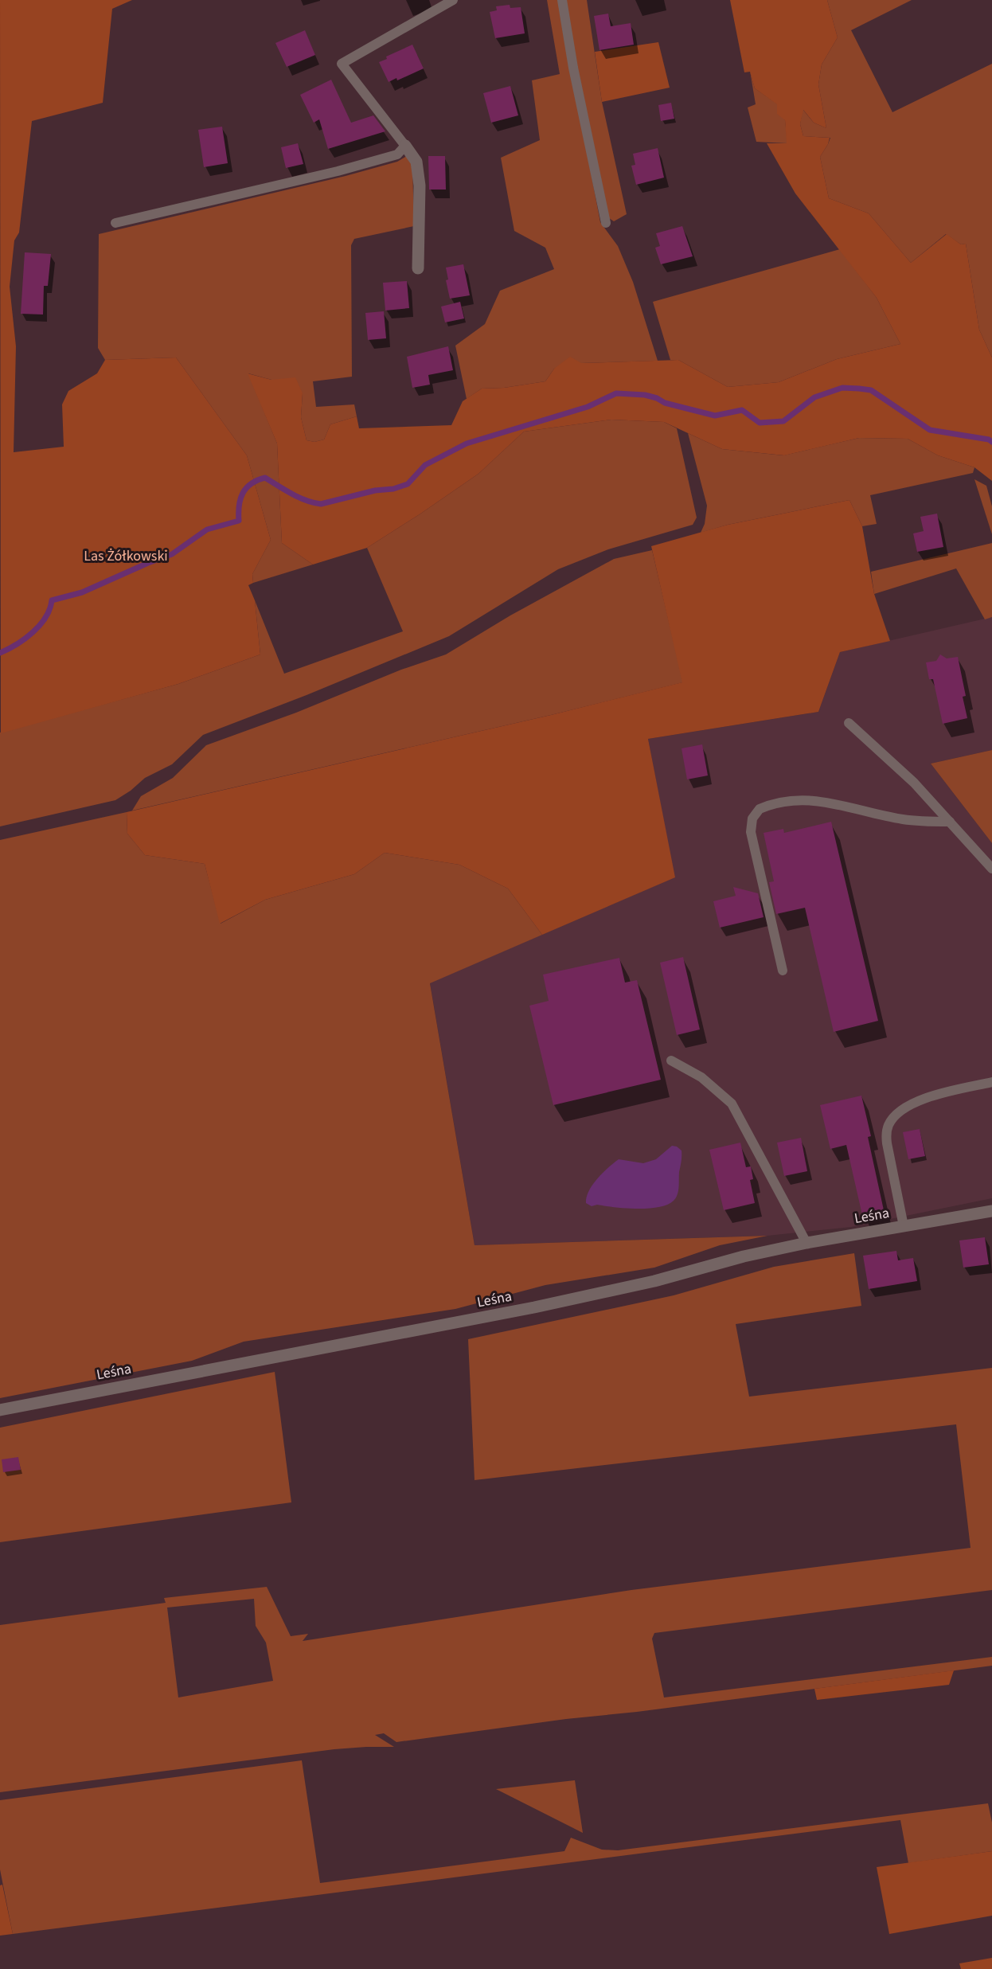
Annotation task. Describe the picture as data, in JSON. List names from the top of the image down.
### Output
{
  "streets": {
    "street": ["Leśna"]
  },
  "parks": ["Las Żółkowski"]
}
